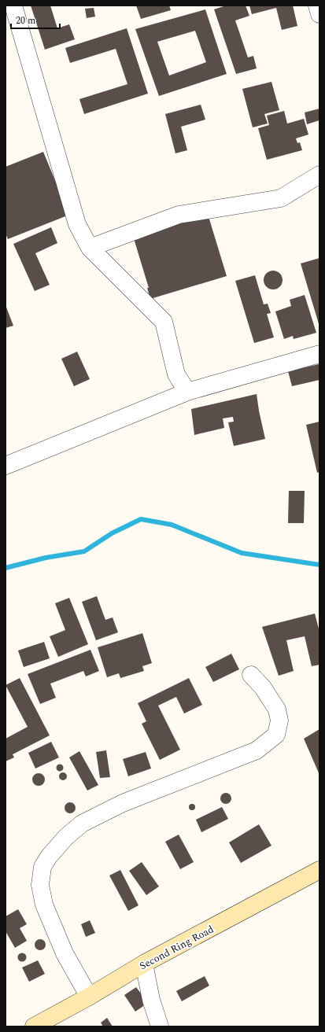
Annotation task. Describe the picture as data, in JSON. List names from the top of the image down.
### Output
{
  "streets": {
    "main road": ["Second Ring Road"]
  },
  "scale_bar": "20 m"
}
